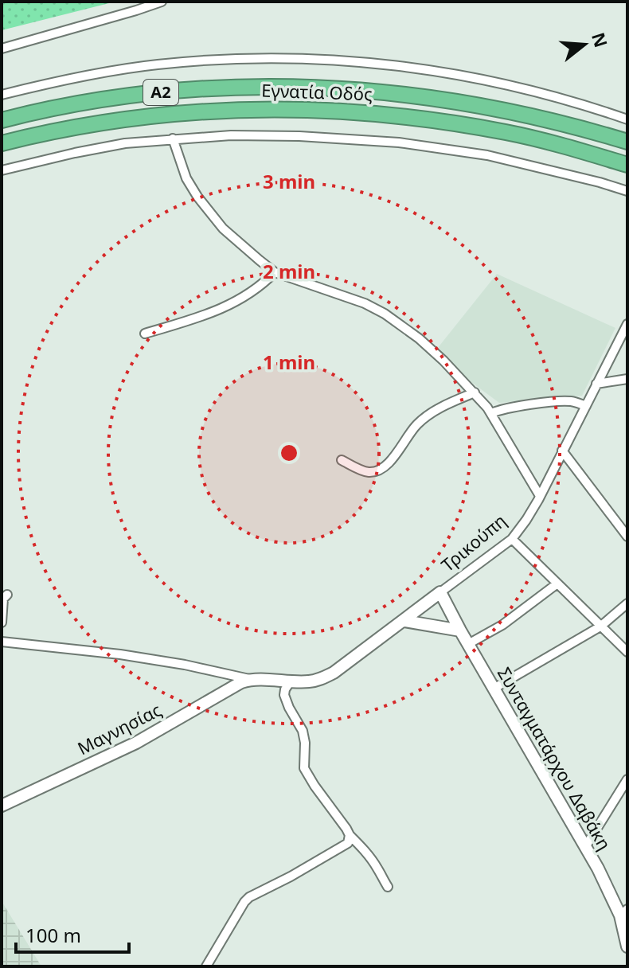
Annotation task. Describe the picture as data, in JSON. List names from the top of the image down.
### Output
{
  "streets": {
    "highway": ["Α2", "Εγνατία Οδός"],
    "street": ["Τρικούπη", "Μαγνησίας", "Συνταγματάρχου Δαβάκη"]
  },
  "crossings": [
    ["Τρικούπη", "Μαγνησίας"],
    ["Τρικούπη", "Συνταγματάρχου Δαβάκη"]
  ],
  "scale_bar": "100 m",
  "north": "right",
  "rings": ["3 min", "2 min", "1 min"]
}
